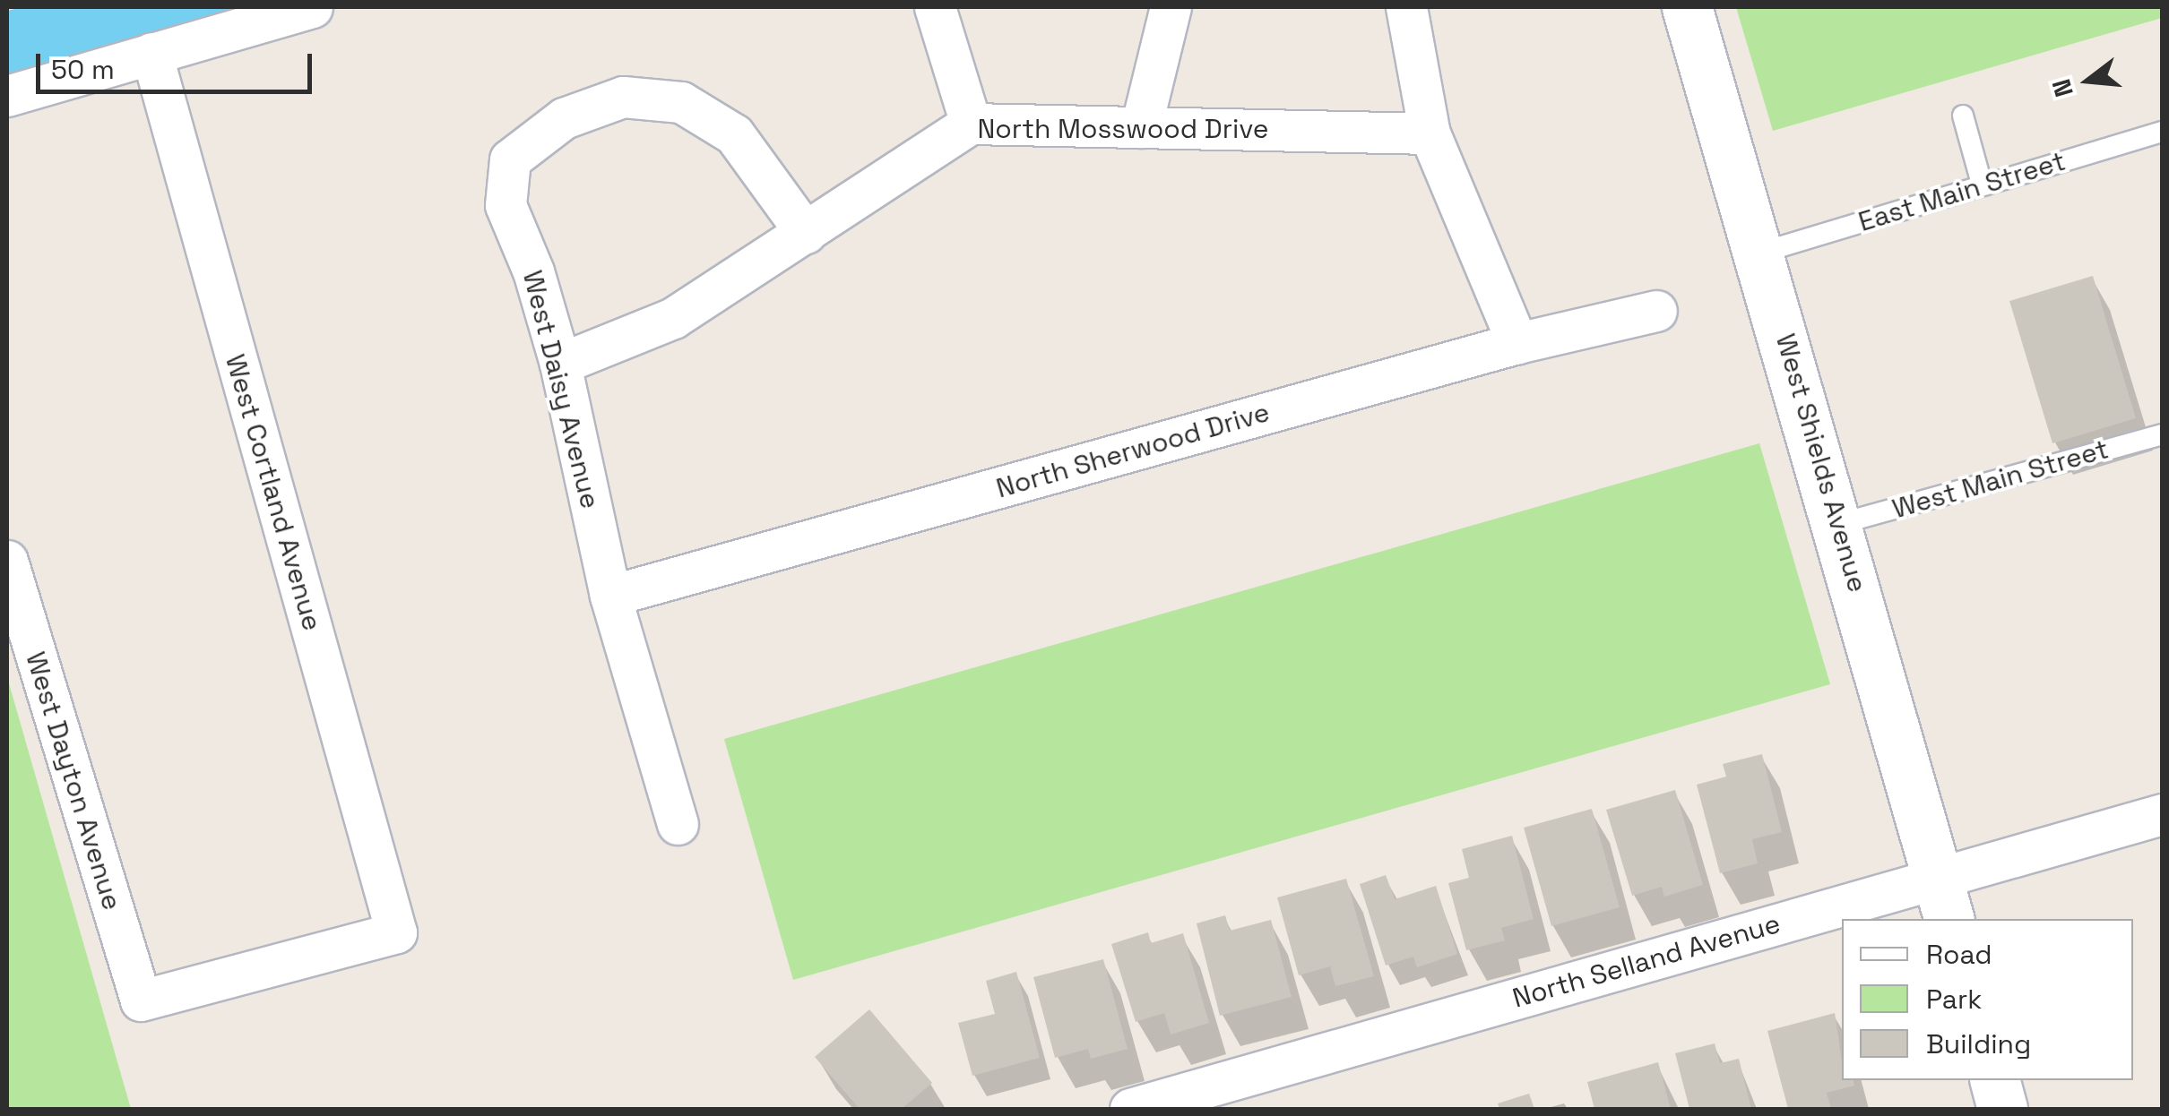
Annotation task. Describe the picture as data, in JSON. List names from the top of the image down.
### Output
{
  "streets": {
    "street": [
      "North Mosswood Drive",
      "West Daisy Avenue",
      "North Sherwood Drive",
      "West Shields Avenue",
      "West Cortland Avenue",
      "West Dayton Avenue",
      "North Selland Avenue"
    ],
    "lane": ["East Main Street", "West Main Street"]
  },
  "crossings": [
    ["North Mosswood Drive", "West Daisy Avenue"],
    ["East Main Street", "West Shields Avenue"],
    ["West Daisy Avenue", "North Sherwood Drive"],
    ["West Shields Avenue", "West Main Street"],
    ["West Shields Avenue", "North Selland Avenue"],
    ["West Cortland Avenue", "West Dayton Avenue"]
  ],
  "legend": ["Road", "Park", "Building"],
  "scale_bar": "50 m",
  "north": "left"
}
